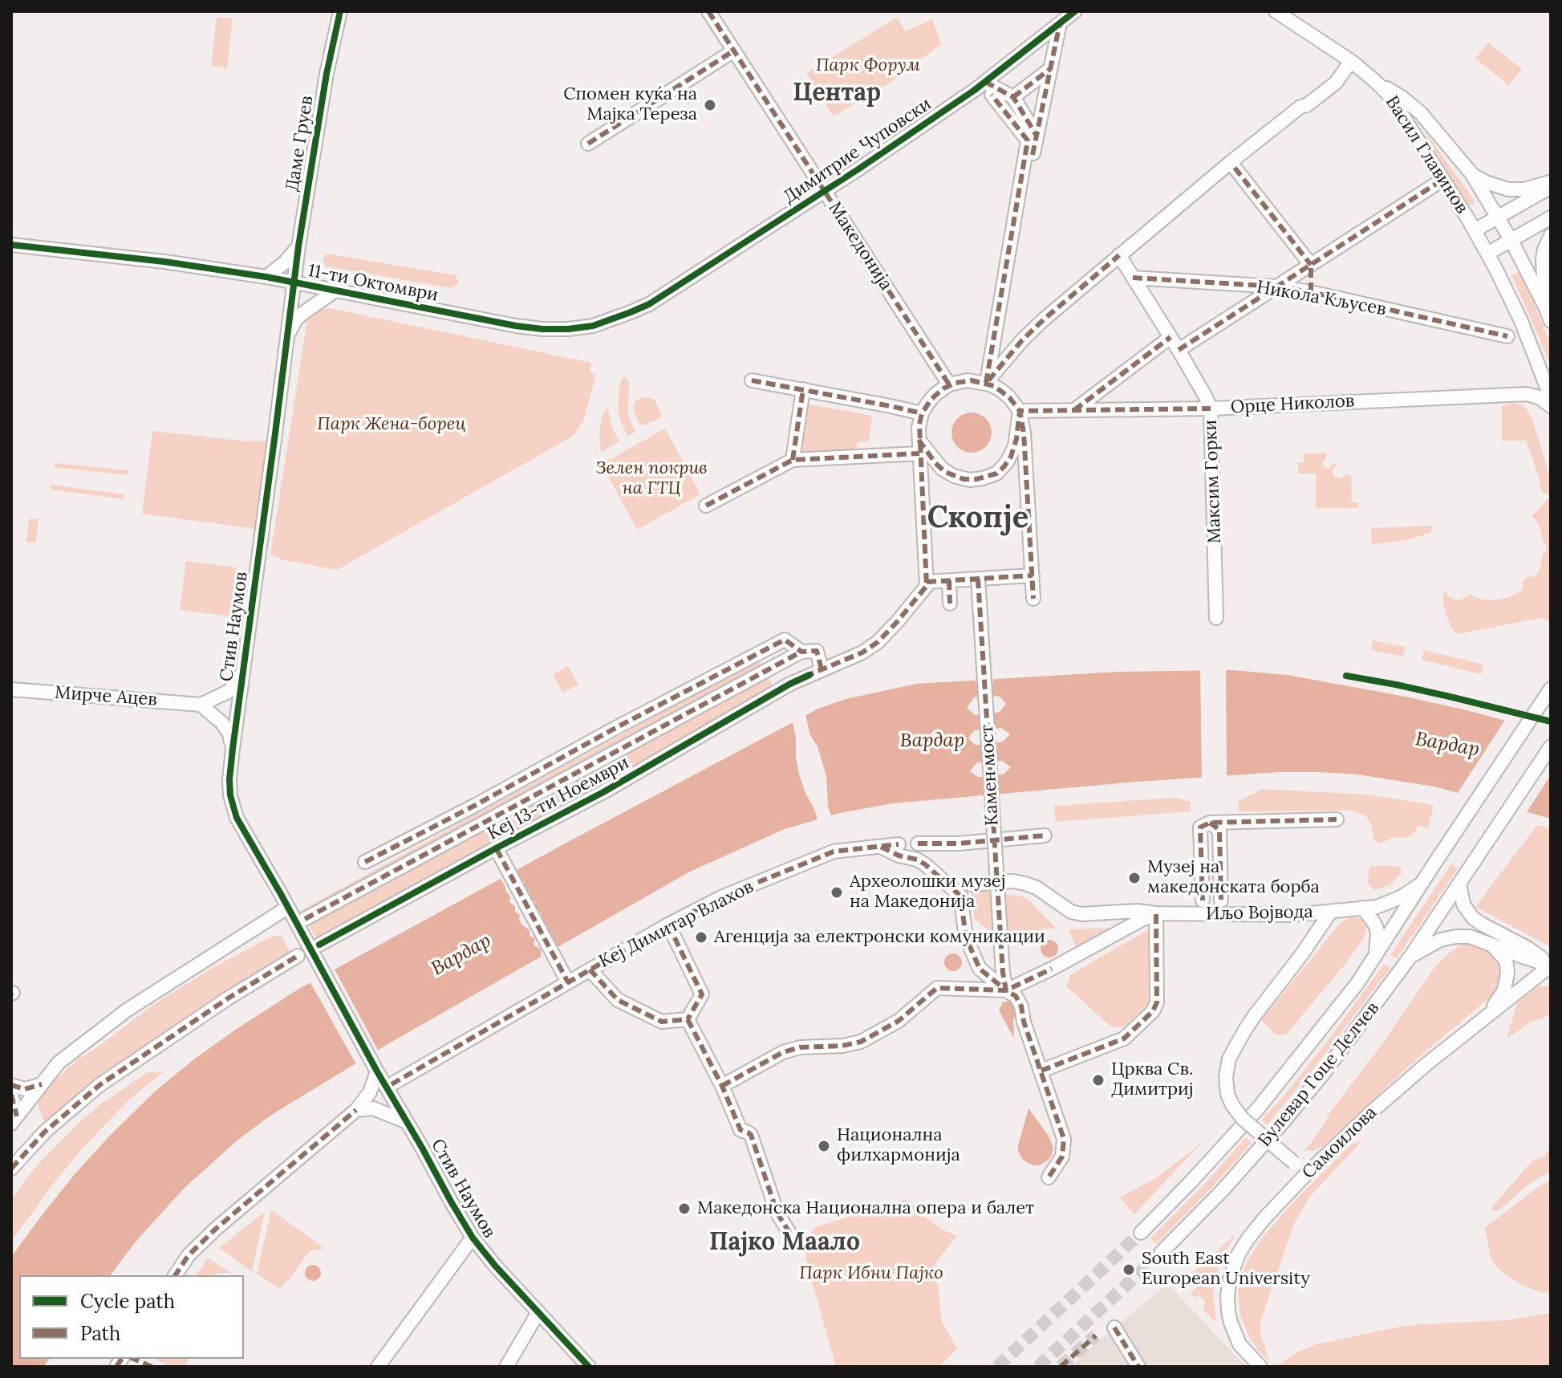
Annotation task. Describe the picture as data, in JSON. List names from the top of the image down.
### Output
{
  "streets": {
    "street": [
      "Даме Груев",
      "Димитрие Чуповски",
      "Васил Главинов",
      "Македонија",
      "11-ти Октомври",
      "Никола Кљусев",
      "Орце Николов",
      "Максим Горки",
      "Стив Наумов",
      "Мирче Ацев",
      "Камен мост",
      "Кеј 13-ти Ноември",
      "Иљо Војвода",
      "Кеј Димитар Влахов",
      "Булевар Гоце Делчев",
      "Самоилова"
    ]
  },
  "crossings": [
    ["Даме Груев", "11-ти Октомври"],
    ["Даме Груев", "Стив Наумов"],
    ["Димитрие Чуповски", "Македонија"],
    ["Димитрие Чуповски", "11-ти Октомври"],
    ["Македонија", "Орце Николов"],
    ["11-ти Октомври", "Стив Наумов"],
    ["Никола Кљусев", "Максим Горки"],
    ["Орце Николов", "Максим Горки"],
    ["Стив Наумов", "Кеј 13-ти Ноември"],
    ["Камен мост", "Иљо Војвода"],
    ["Иљо Војвода", "Булевар Гоце Делчев"]
  ],
  "districts": ["Центар", "Скопје", "Пајко Маало"],
  "water": ["Вардар"],
  "parks": [
    "Парк Форум",
    "Парк Жена-борец",
    "Зелен покрив на ГТЦ",
    "Парк Ибни Пајко"
  ],
  "places": [
    "Спомен куќа на Мајка Тереза",
    "Музеј на македонската борба",
    "Археолошки музеј на Македонија",
    "Агенција за електронски комуникации",
    "Црква Св. Димитриј",
    "Национална филхармонија",
    "Македонска Национална опера и балет",
    "South East European University"
  ],
  "legend": ["Cycle path", "Path"]
}
